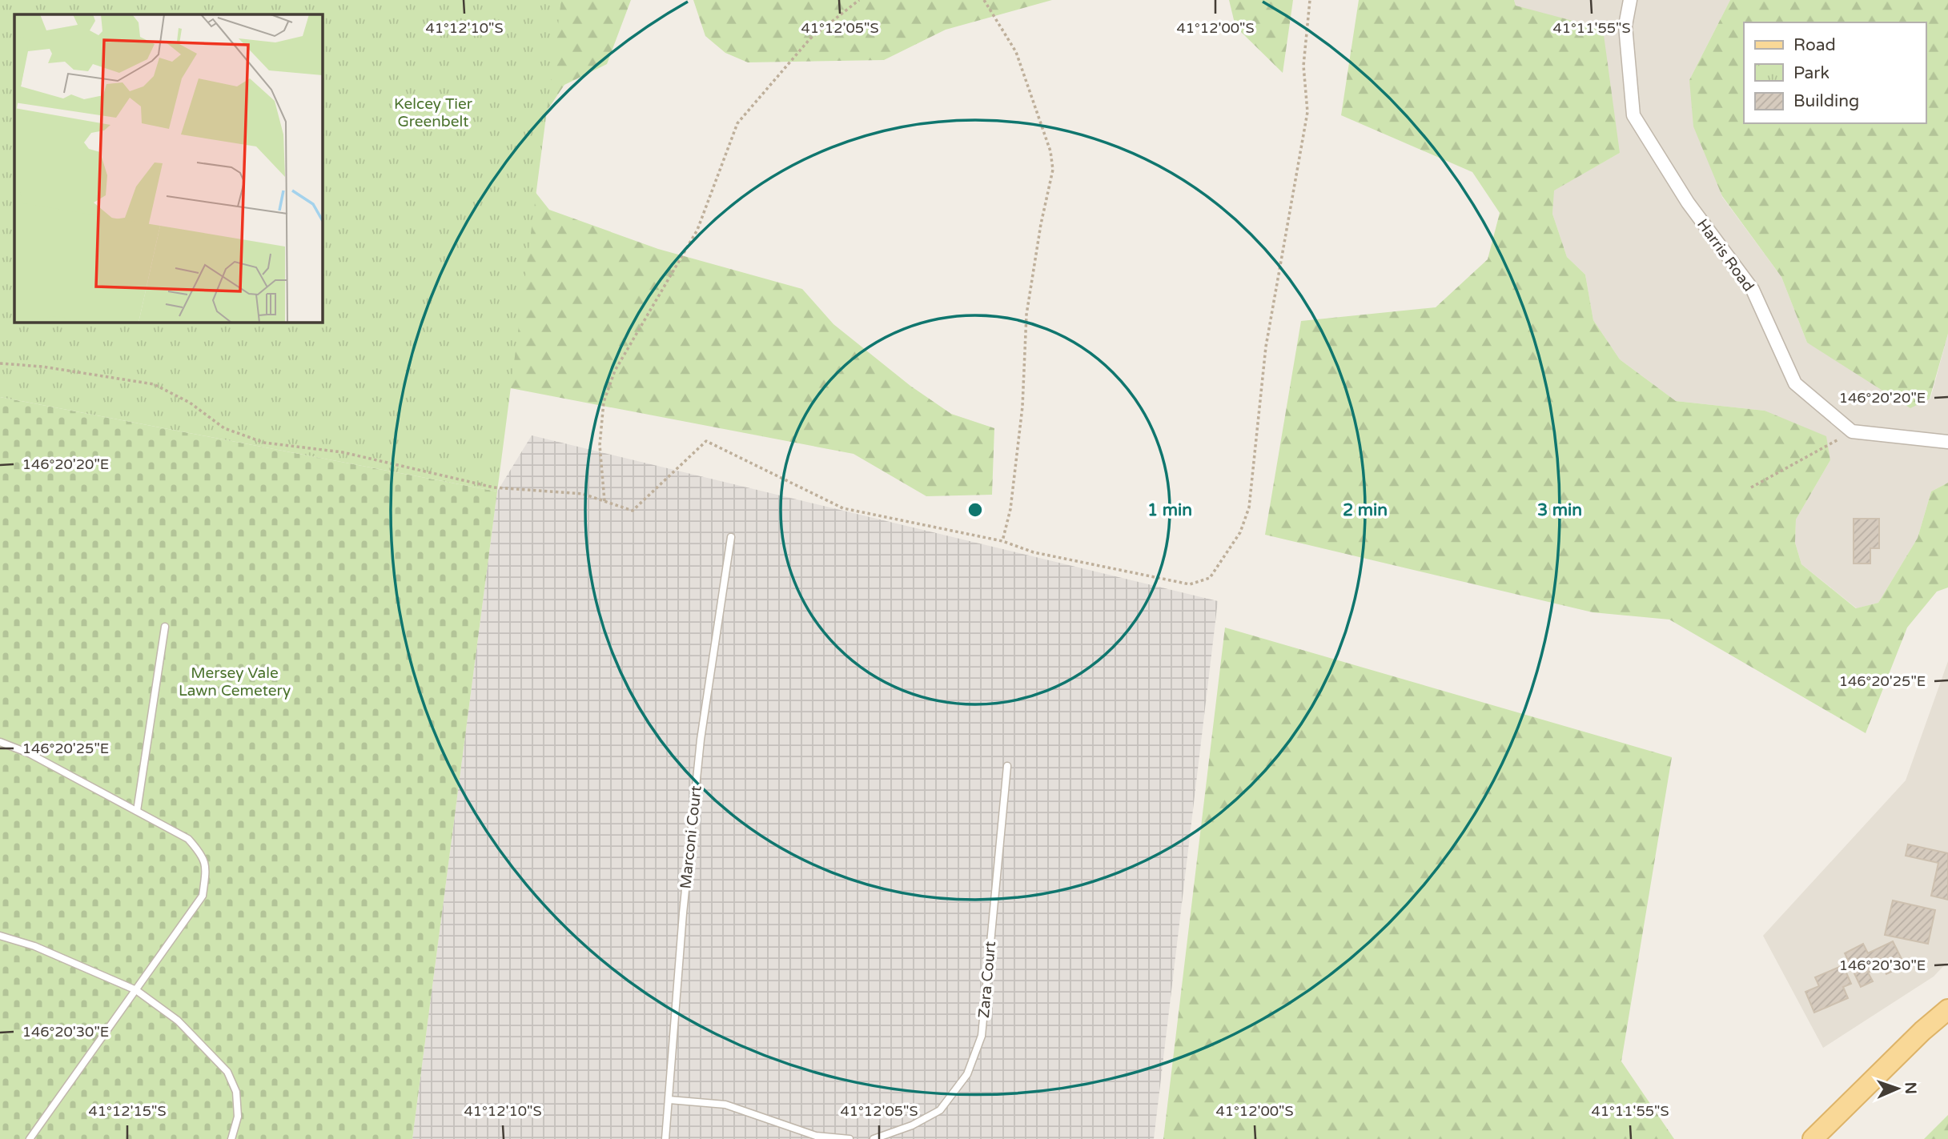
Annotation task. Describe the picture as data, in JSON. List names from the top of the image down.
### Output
{
  "streets": {
    "street": ["Harris Road"],
    "lane": ["Marconi Court", "Zara Court"]
  },
  "parks": ["Kelcey Tier Greenbelt", "Mersey Vale Lawn Cemetery"],
  "legend": ["Road", "Park", "Building"],
  "north": "right",
  "coordinates": [
    "41°12'10\"S",
    "41°12'05\"S",
    "41°12'00\"S",
    "41°11'55\"S",
    "146°20'20\"E",
    "146°20'25\"E",
    "146°20'30\"E",
    "41°12'15\"S"
  ],
  "rings": ["1 min", "2 min", "3 min"]
}
